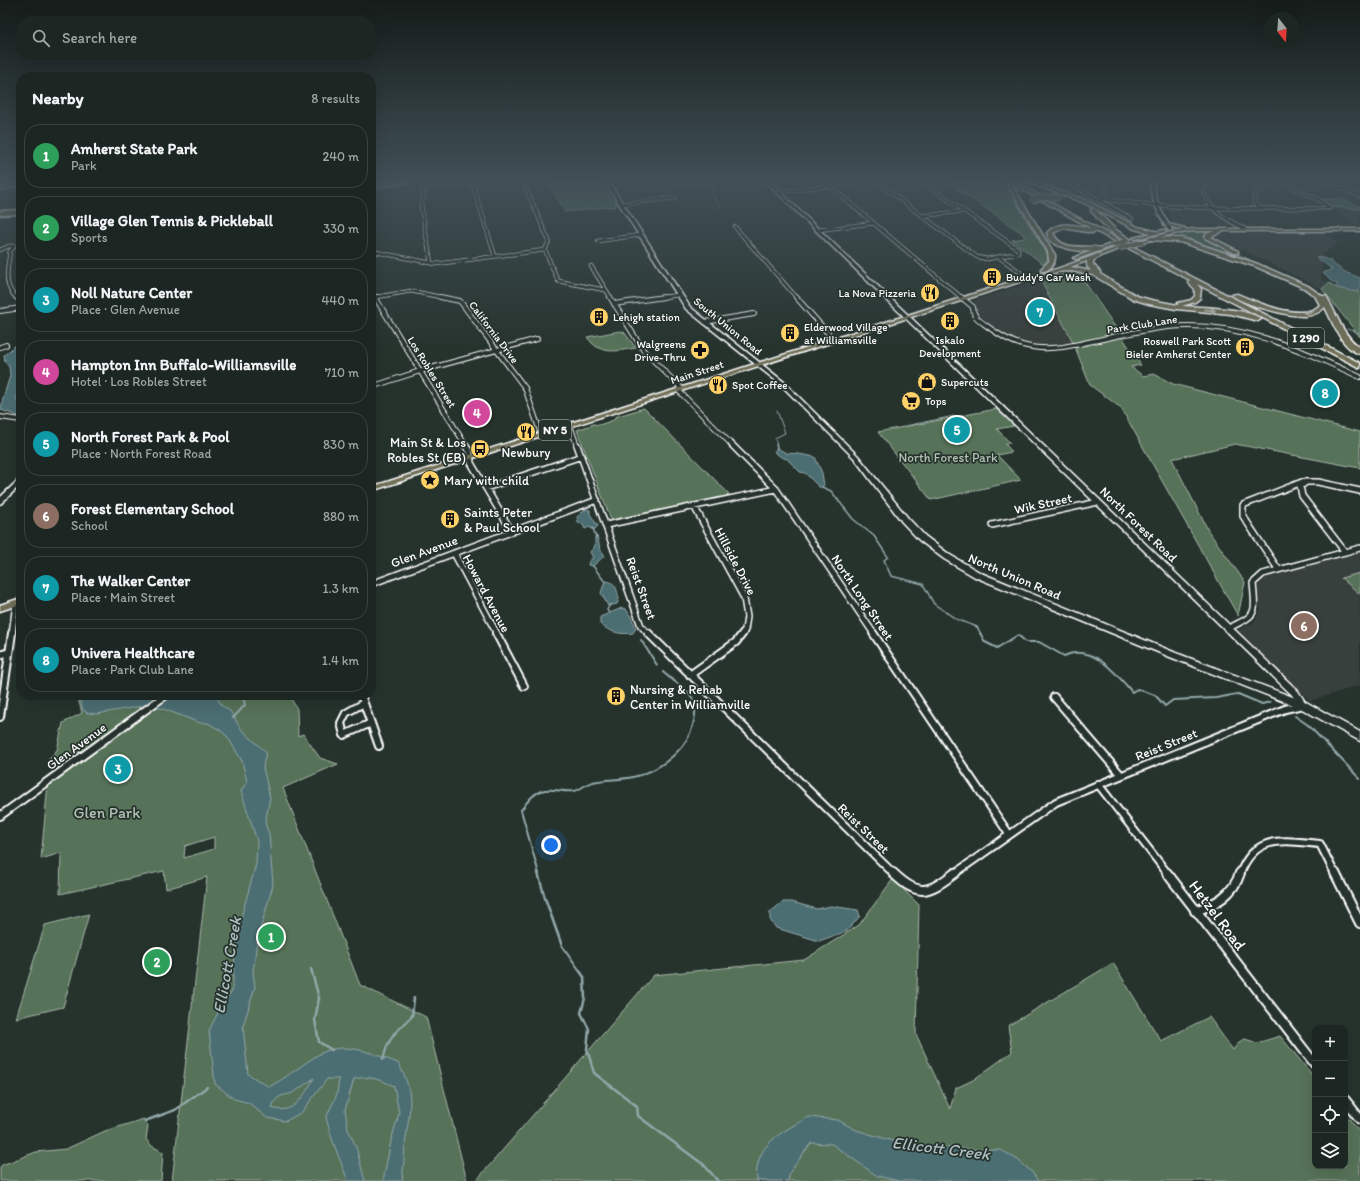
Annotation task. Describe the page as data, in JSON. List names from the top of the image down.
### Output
{
  "streets": {
    "highway": ["I 290"],
    "main road": [
      "South Union Road",
      "Main Street",
      "NY 5",
      "North Forest Road",
      "North Union Road"
    ],
    "street": [
      "Park Club Lane",
      "California Drive",
      "Los Robles Street",
      "Wik Street",
      "Glen Avenue",
      "Hillside Drive",
      "Reist Street",
      "Howard Avenue",
      "North Long Street",
      "Hetzel Road"
    ]
  },
  "crossings": [
    ["Park Club Lane", "Main Street"],
    ["South Union Road", "Main Street"],
    ["South Union Road", "North Union Road"],
    ["California Drive", "Main Street"],
    ["I 290", "Main Street"],
    ["Los Robles Street", "Main Street"],
    ["Los Robles Street", "Glen Avenue"],
    ["Main Street", "North Forest Road"],
    ["Main Street", "North Union Road"],
    ["Main Street", "Reist Street"],
    ["Main Street", "North Long Street"],
    ["Wik Street", "North Forest Road"],
    ["North Forest Road", "North Union Road"],
    ["North Forest Road", "Reist Street"],
    ["Glen Avenue", "Reist Street"],
    ["Glen Avenue", "Howard Avenue"],
    ["Hillside Drive", "Reist Street"],
    ["North Union Road", "Reist Street"],
    ["Reist Street", "North Long Street"],
    ["Reist Street", "Hetzel Road"]
  ],
  "water": ["Ellicott Creek"],
  "parks": ["North Forest Park", "Glen Park"],
  "places": {
    "building": [
      "Buddy's Car Wash",
      "Lehigh station",
      "Iskalo Development",
      "Elderwood Village at Williamsville",
      "Roswell Park Scott Bieler Amherst Center",
      "Saints Peter & Paul School",
      "Nursing & Rehab Center in Williamville"
    ],
    "restaurant": ["La Nova Pizzeria", "Spot Coffee", "Newbury"],
    "pharmacy": ["Walgreens Drive-Thru"],
    "shop": ["Supercuts"],
    "supermarket": ["Tops"],
    "bus stop": ["Main St & Los Robles St (EB)"],
    "place": ["Mary with child"]
  },
  "north": "bottom",
  "page": {
    "search": "Search here",
    "heading": ["Nearby", "8 results"],
    "list": [
      {
        "mark": "1",
        "name": "Amherst State Park",
        "note": "Park",
        "value": "240 m"
      },
      {
        "mark": "2",
        "name": "Village Glen Tennis & Pickleball",
        "note": "Sports",
        "value": "330 m"
      },
      {
        "mark": "3",
        "name": "Noll Nature Center",
        "note": "Place · Glen Avenue",
        "value": "440 m"
      },
      {
        "mark": "4",
        "name": "Hampton Inn Buffalo-Williamsville",
        "note": "Hotel · Los Robles Street",
        "value": "710 m"
      },
      {
        "mark": "5",
        "name": "North Forest Park & Pool",
        "note": "Place · North Forest Road",
        "value": "830 m"
      },
      {
        "mark": "6",
        "name": "Forest Elementary School",
        "note": "School",
        "value": "880 m"
      },
      {
        "mark": "7",
        "name": "The Walker Center",
        "note": "Place · Main Street",
        "value": "1.3 km"
      },
      {
        "mark": "8",
        "name": "Univera Healthcare",
        "note": "Place · Park Club Lane",
        "value": "1.4 km"
      }
    ],
    "pins": [
      "7",
      "8",
      "4",
      "5",
      "6",
      "3",
      "1",
      "2"
    ],
    "map_buttons": ["+", "−"]
  }
}
